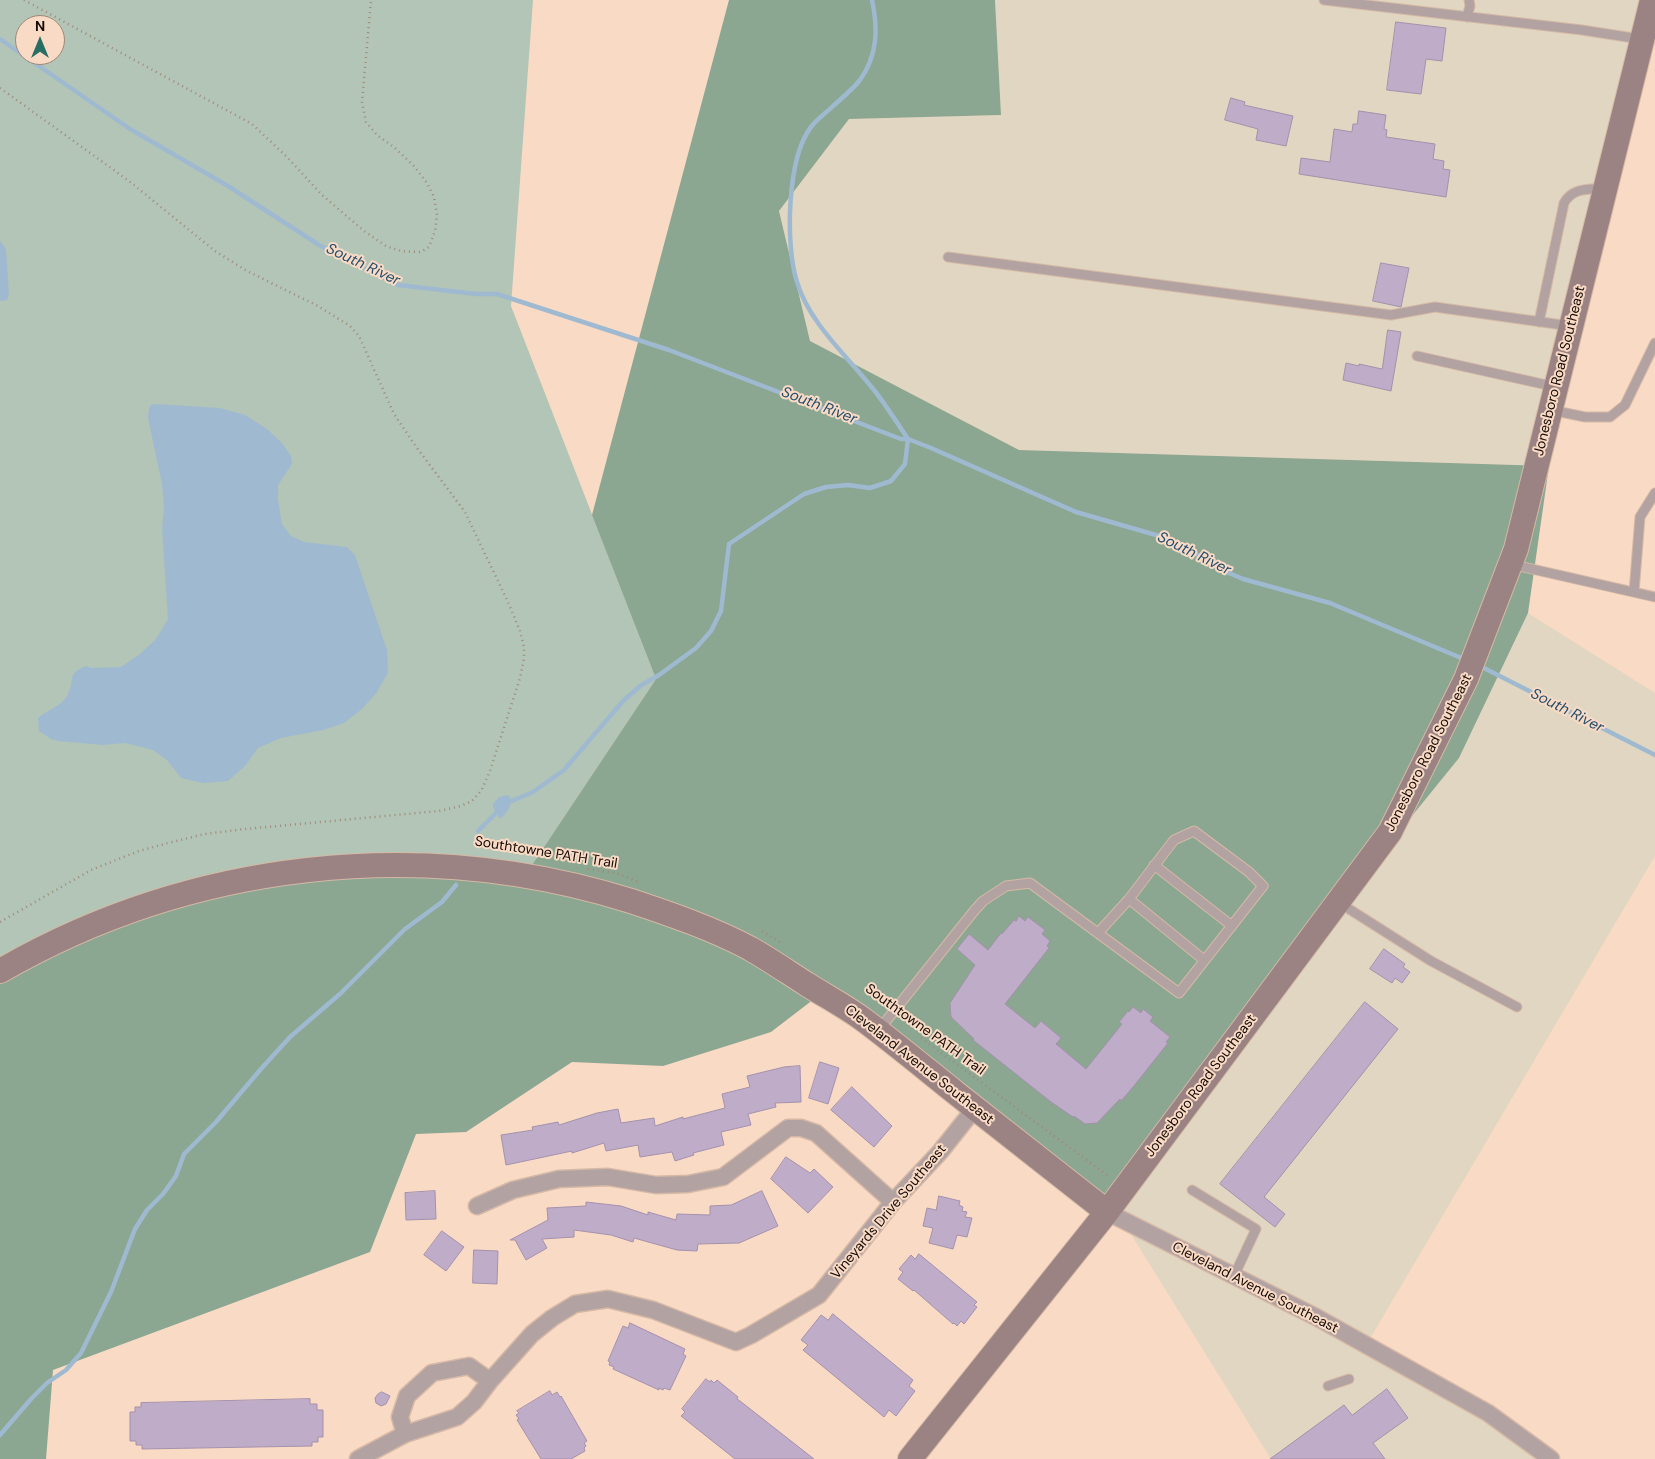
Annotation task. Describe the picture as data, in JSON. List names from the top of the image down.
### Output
{
  "streets": {
    "main road": ["Jonesboro Road Southeast", "Cleveland Avenue Southeast"],
    "street": ["Vineyards Drive Southeast"],
    "path": ["Southtowne PATH Trail"]
  },
  "crossings": [
    ["Jonesboro Road Southeast", "Cleveland Avenue Southeast"],
    ["Cleveland Avenue Southeast", "Vineyards Drive Southeast"]
  ],
  "water": ["South River"],
  "north": "top"
}
